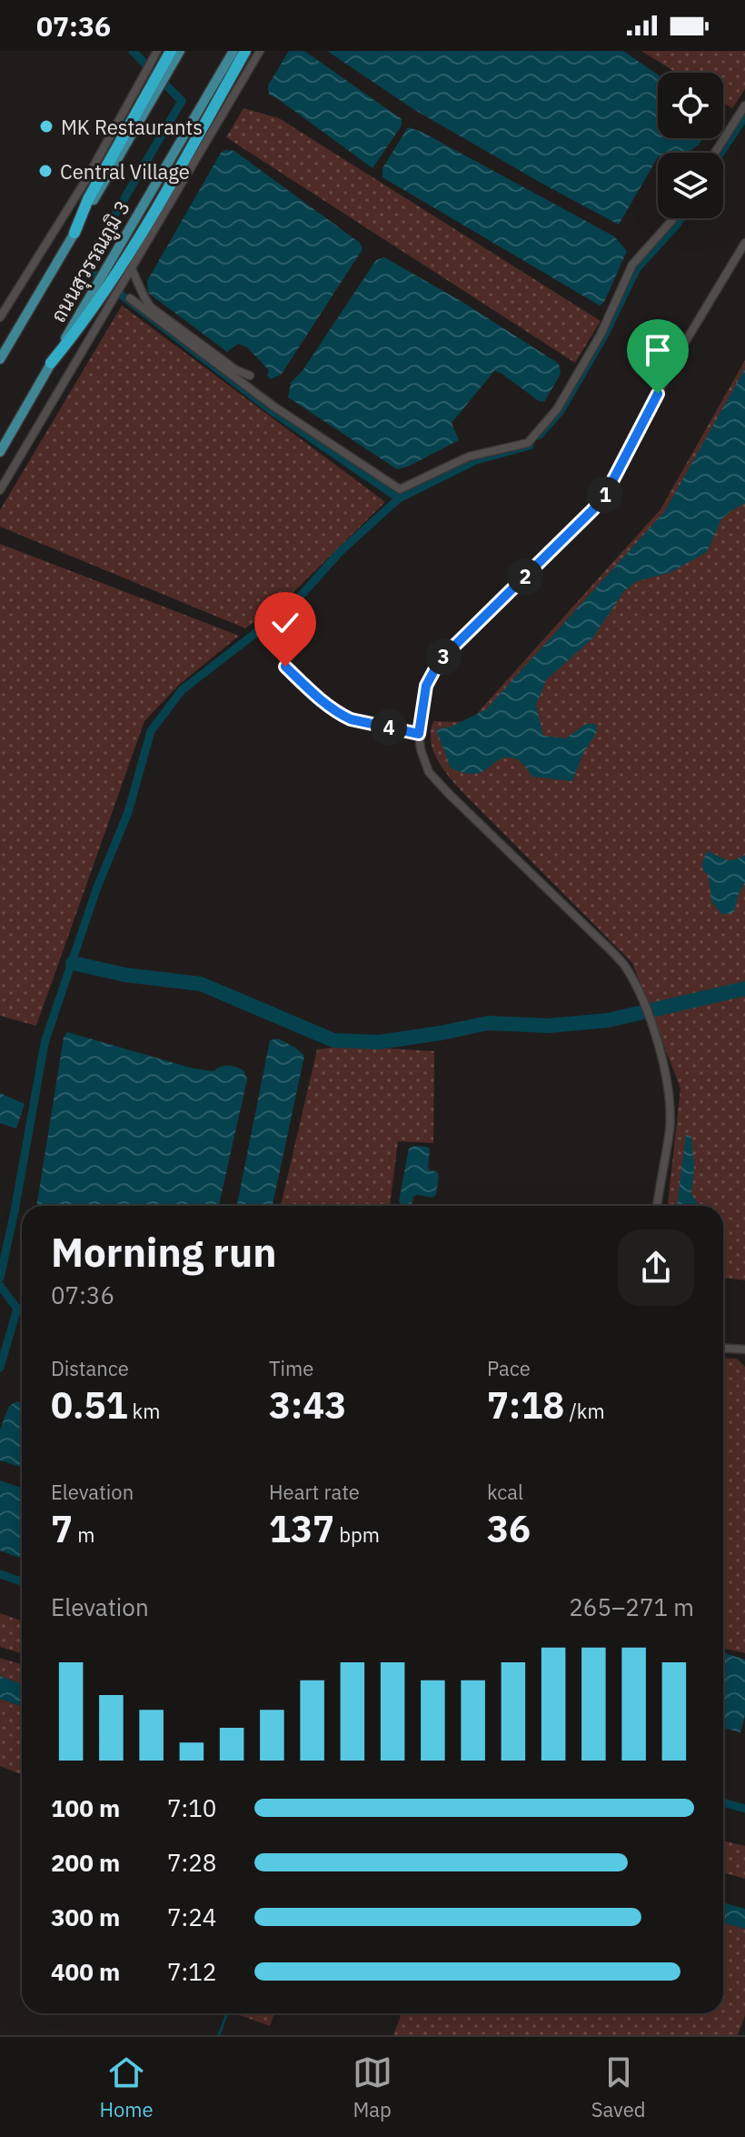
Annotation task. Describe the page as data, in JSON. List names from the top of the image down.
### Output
{
  "streets": {
    "main road": ["ถนนสุวรรณภูมิ 3"]
  },
  "places": ["MK Restaurants", "Central Village"],
  "page": {
    "status": "07:36",
    "pins": [
      "1",
      "2",
      "3",
      "4"
    ],
    "heading": ["Morning run", "07:36"],
    "stats": [
      ["Distance", "0.51 km"],
      ["Time", "3:43"],
      ["Pace", "7:18 /km"],
      ["Elevation", "7 m"],
      ["Heart rate", "137 bpm"],
      ["kcal", "36"]
    ],
    "chart": ["Elevation", "265–271 m"],
    "list": [
      {
        "name": "100 m",
        "note": "7:10"
      },
      {
        "name": "200 m",
        "note": "7:28"
      },
      {
        "name": "300 m",
        "note": "7:24"
      },
      {
        "name": "400 m",
        "note": "7:12"
      }
    ],
    "tabs": ["Home", "Map", "Saved"]
  }
}
